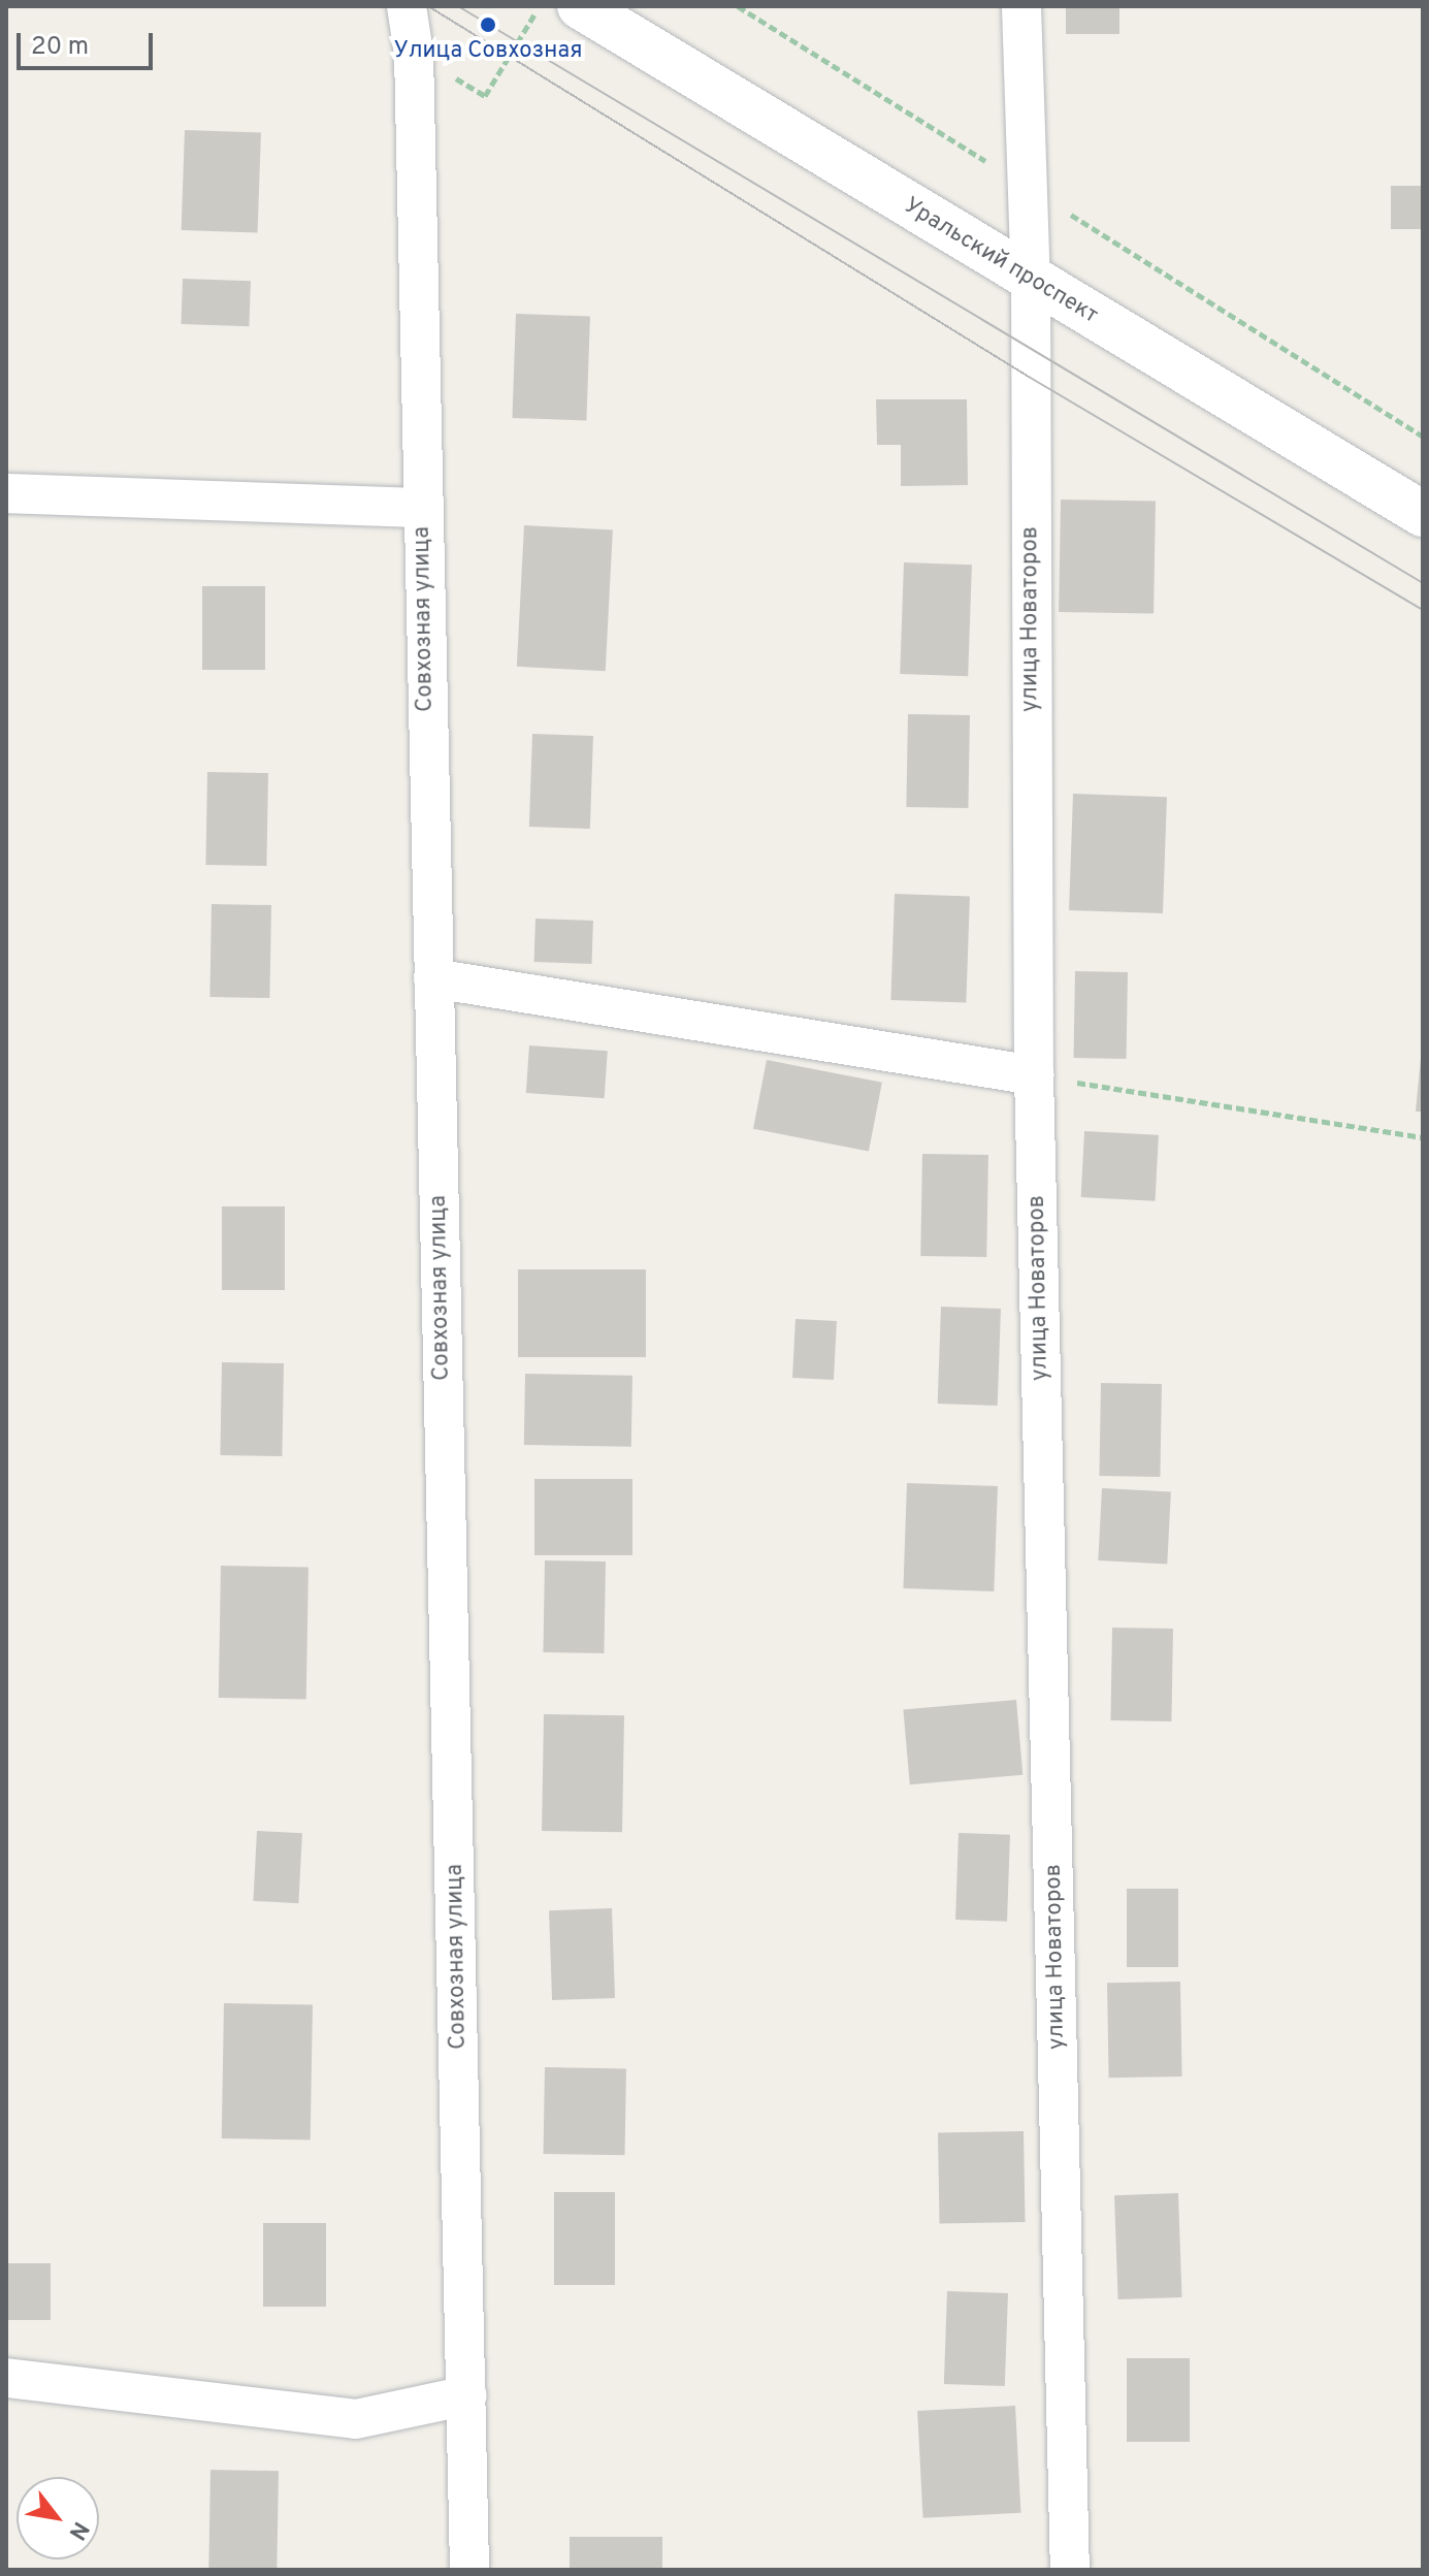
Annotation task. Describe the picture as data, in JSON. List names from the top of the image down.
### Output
{
  "streets": {
    "main road": ["Уральский проспект"],
    "street": ["Совхозная улица", "улица Новаторов"]
  },
  "crossings": [
    ["Уральский проспект", "улица Новаторов"]
  ],
  "places": ["Улица Совхозная"],
  "scale_bar": "20 m",
  "north": "bottom right"
}
